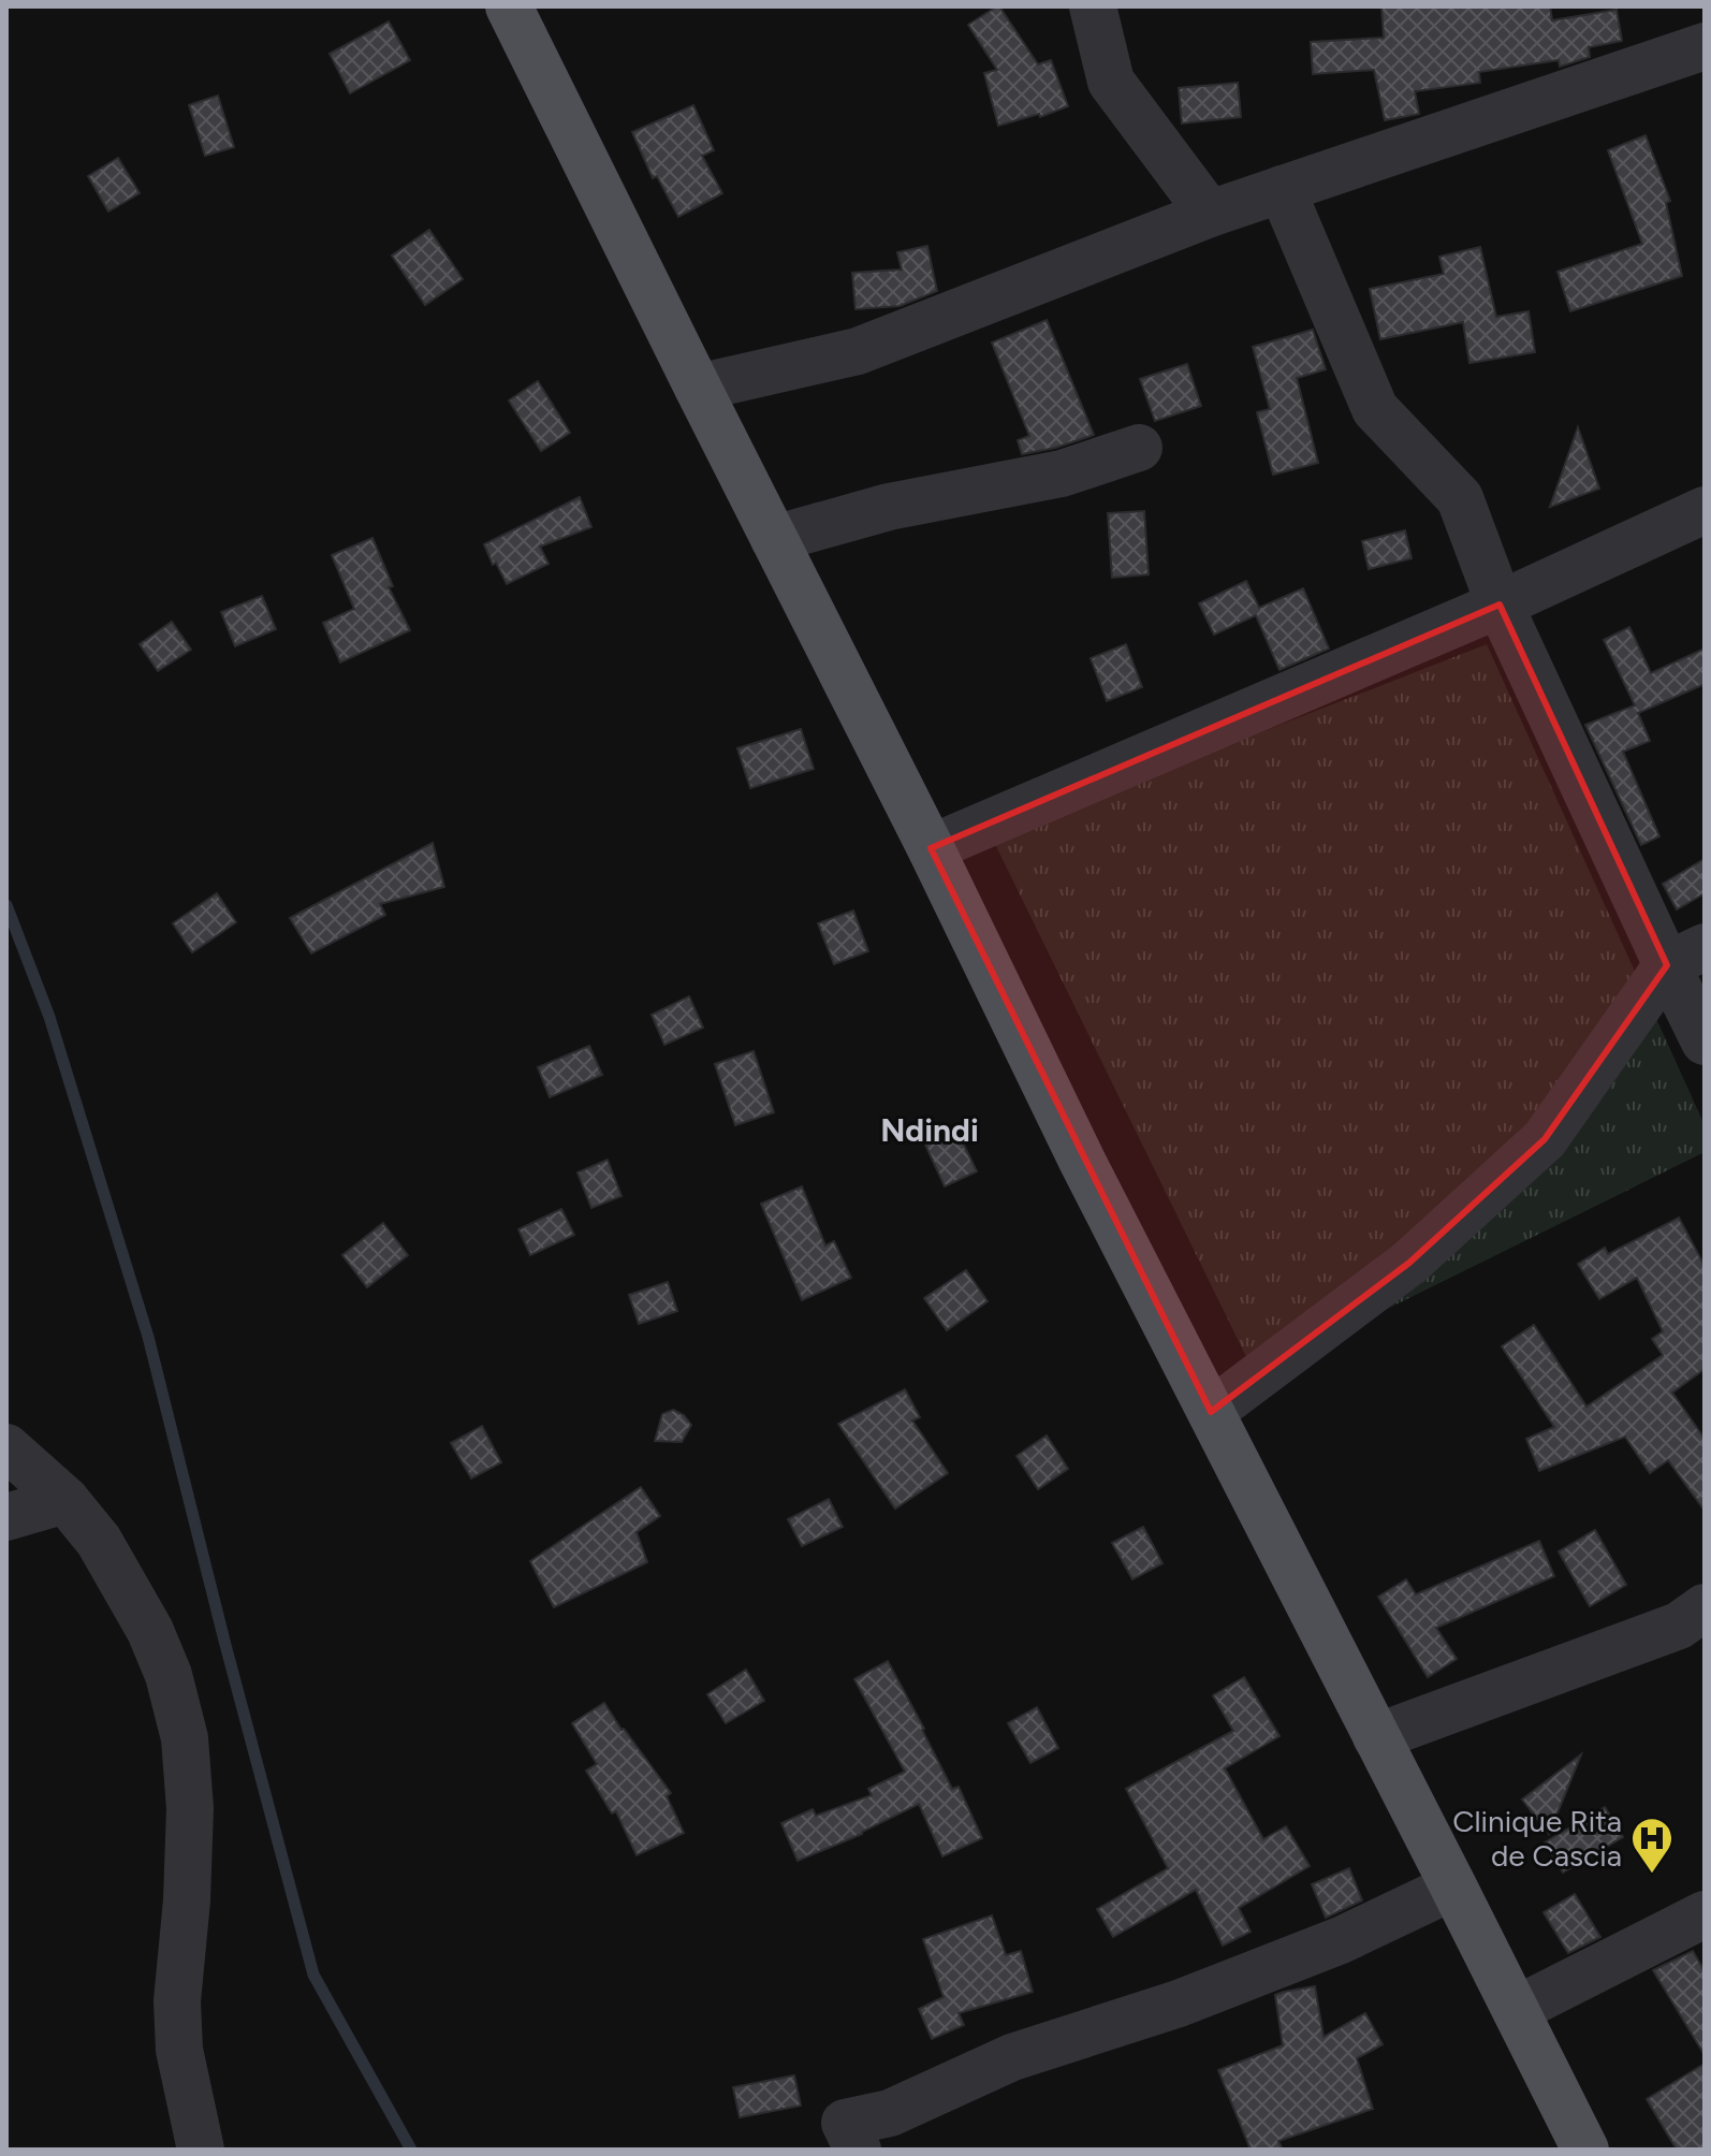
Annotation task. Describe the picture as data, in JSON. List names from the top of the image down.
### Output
{
  "districts": ["Ndindi"],
  "places": {
    "hospital": ["Clinique Rita de Cascia"]
  }
}
